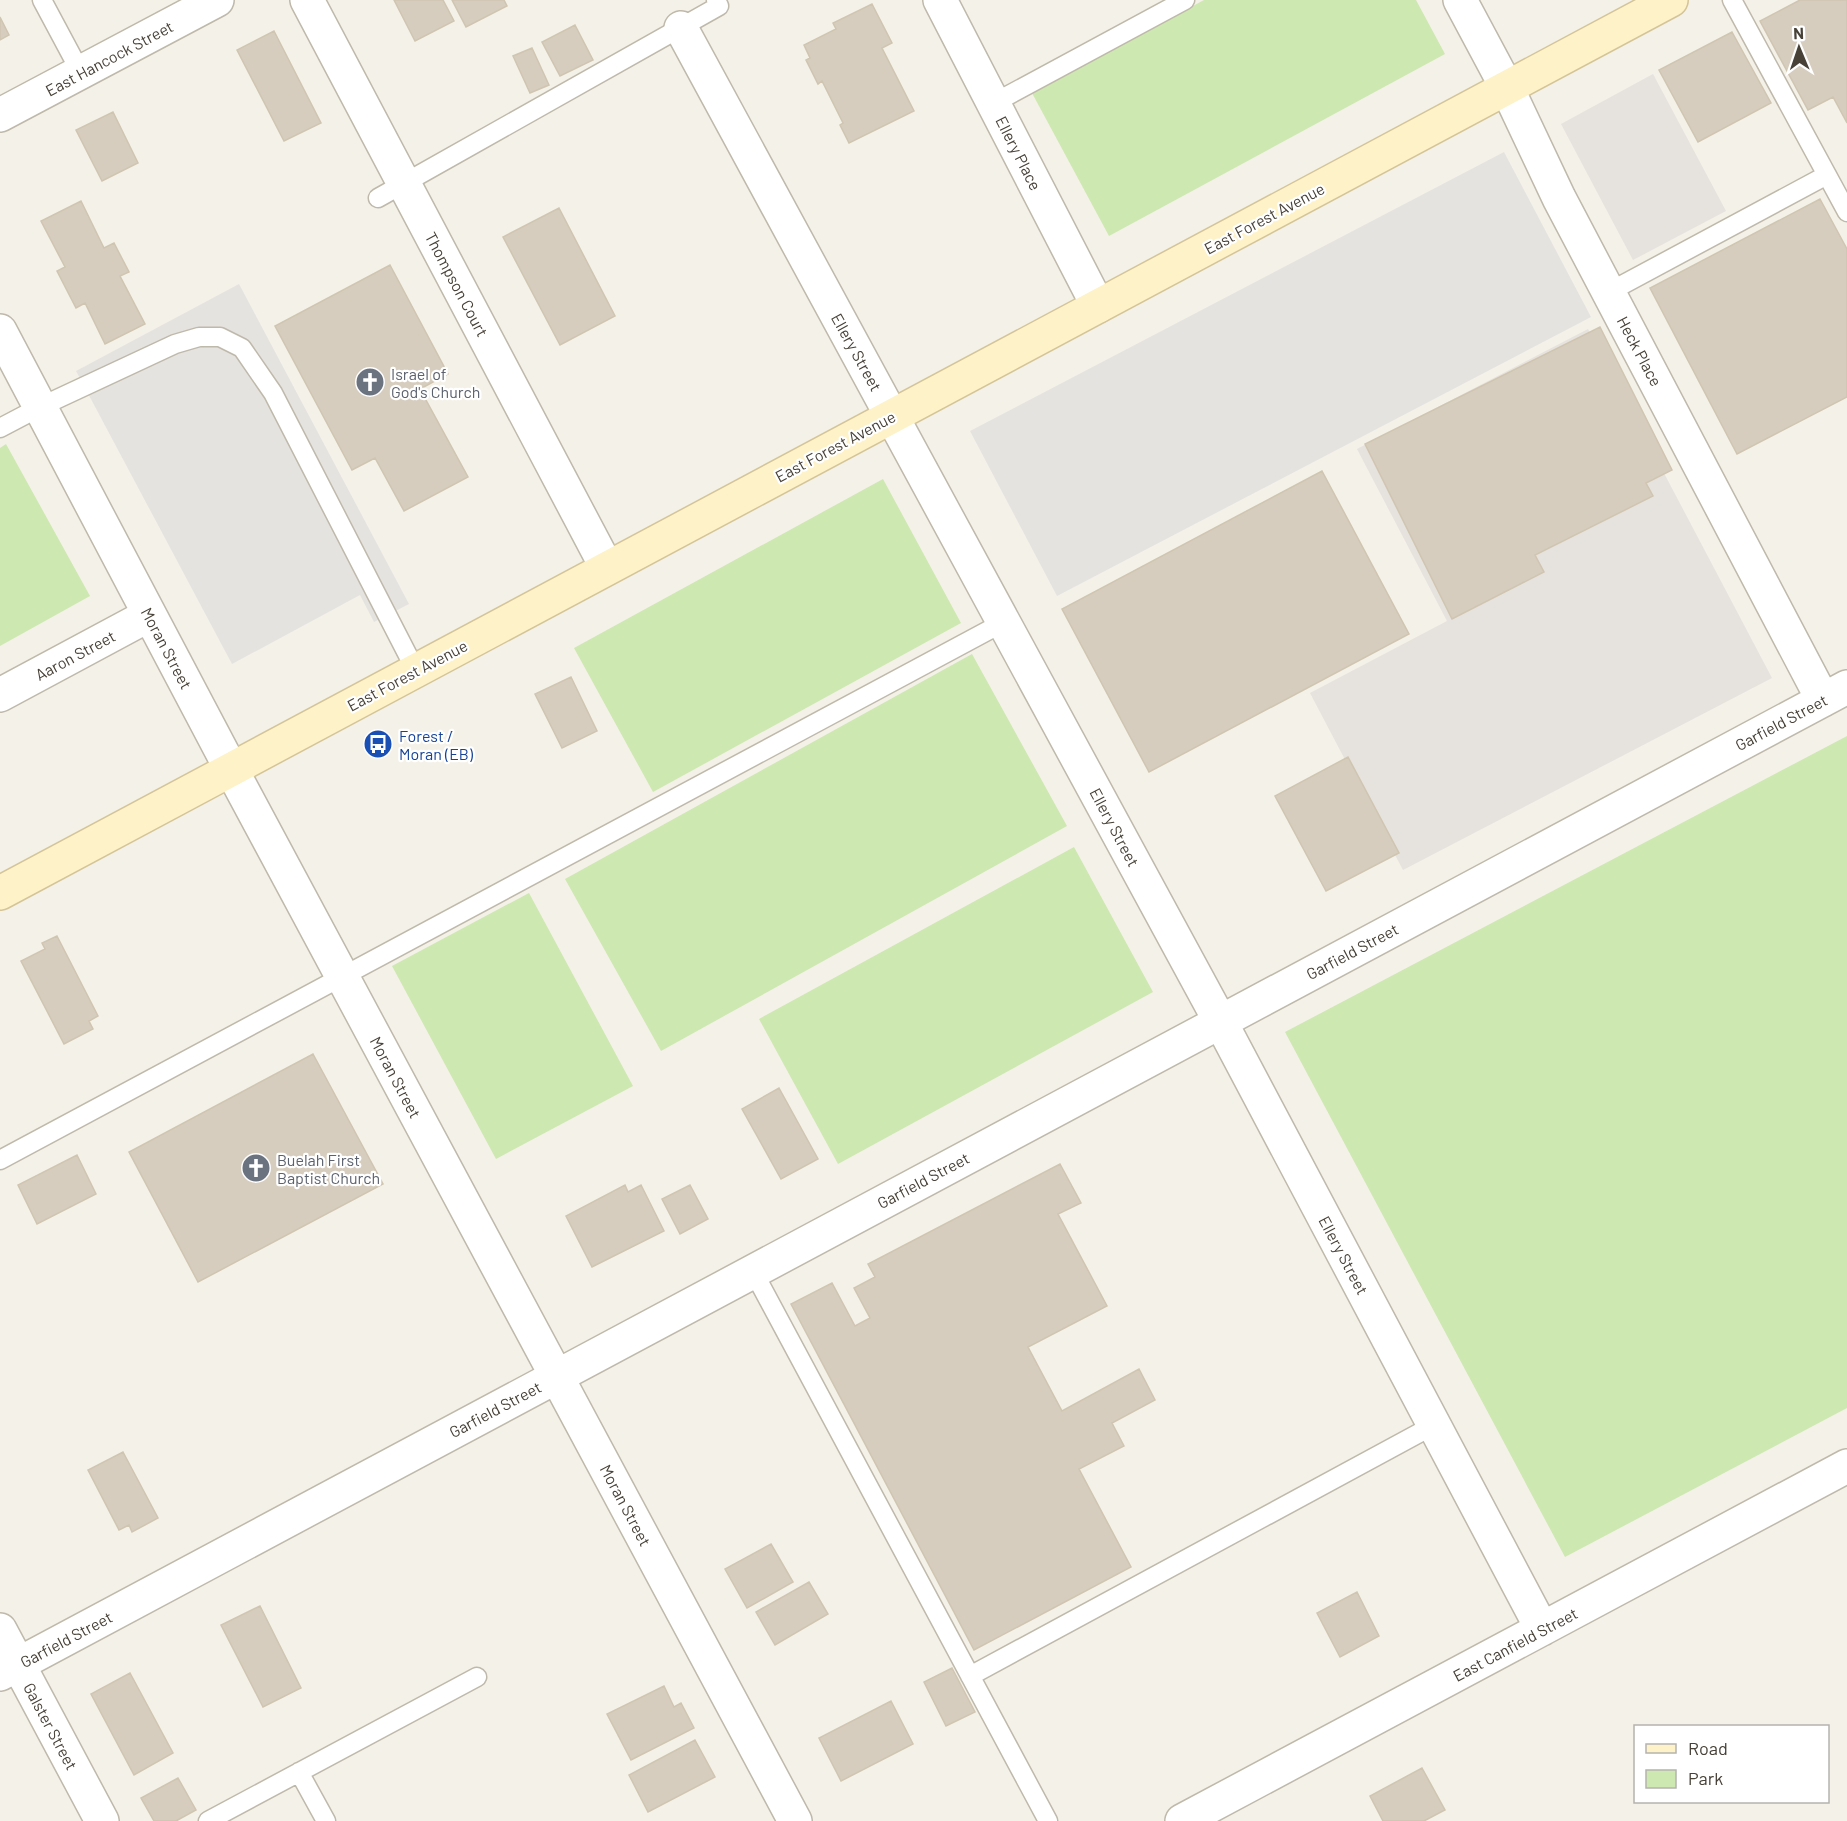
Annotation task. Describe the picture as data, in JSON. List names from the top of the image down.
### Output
{
  "streets": {
    "main road": ["East Forest Avenue"],
    "street": [
      "East Hancock Street",
      "Ellery Place",
      "Thompson Court",
      "Heck Place",
      "Ellery Street",
      "Moran Street",
      "Aaron Street",
      "Garfield Street",
      "East Canfield Street",
      "Galster Street"
    ]
  },
  "crossings": [
    ["Ellery Place", "East Forest Avenue"],
    ["East Forest Avenue", "Thompson Court"],
    ["East Forest Avenue", "Heck Place"],
    ["East Forest Avenue", "Ellery Street"],
    ["East Forest Avenue", "Moran Street"],
    ["Heck Place", "Garfield Street"],
    ["Ellery Street", "Garfield Street"],
    ["Ellery Street", "East Canfield Street"],
    ["Moran Street", "Aaron Street"],
    ["Moran Street", "Garfield Street"],
    ["Garfield Street", "Galster Street"]
  ],
  "places": {
    "church": ["Israel of God's Church", "Buelah First Baptist Church"],
    "bus stop": ["Forest / Moran (EB)"]
  },
  "legend": ["Road", "Park"],
  "north": "top"
}
